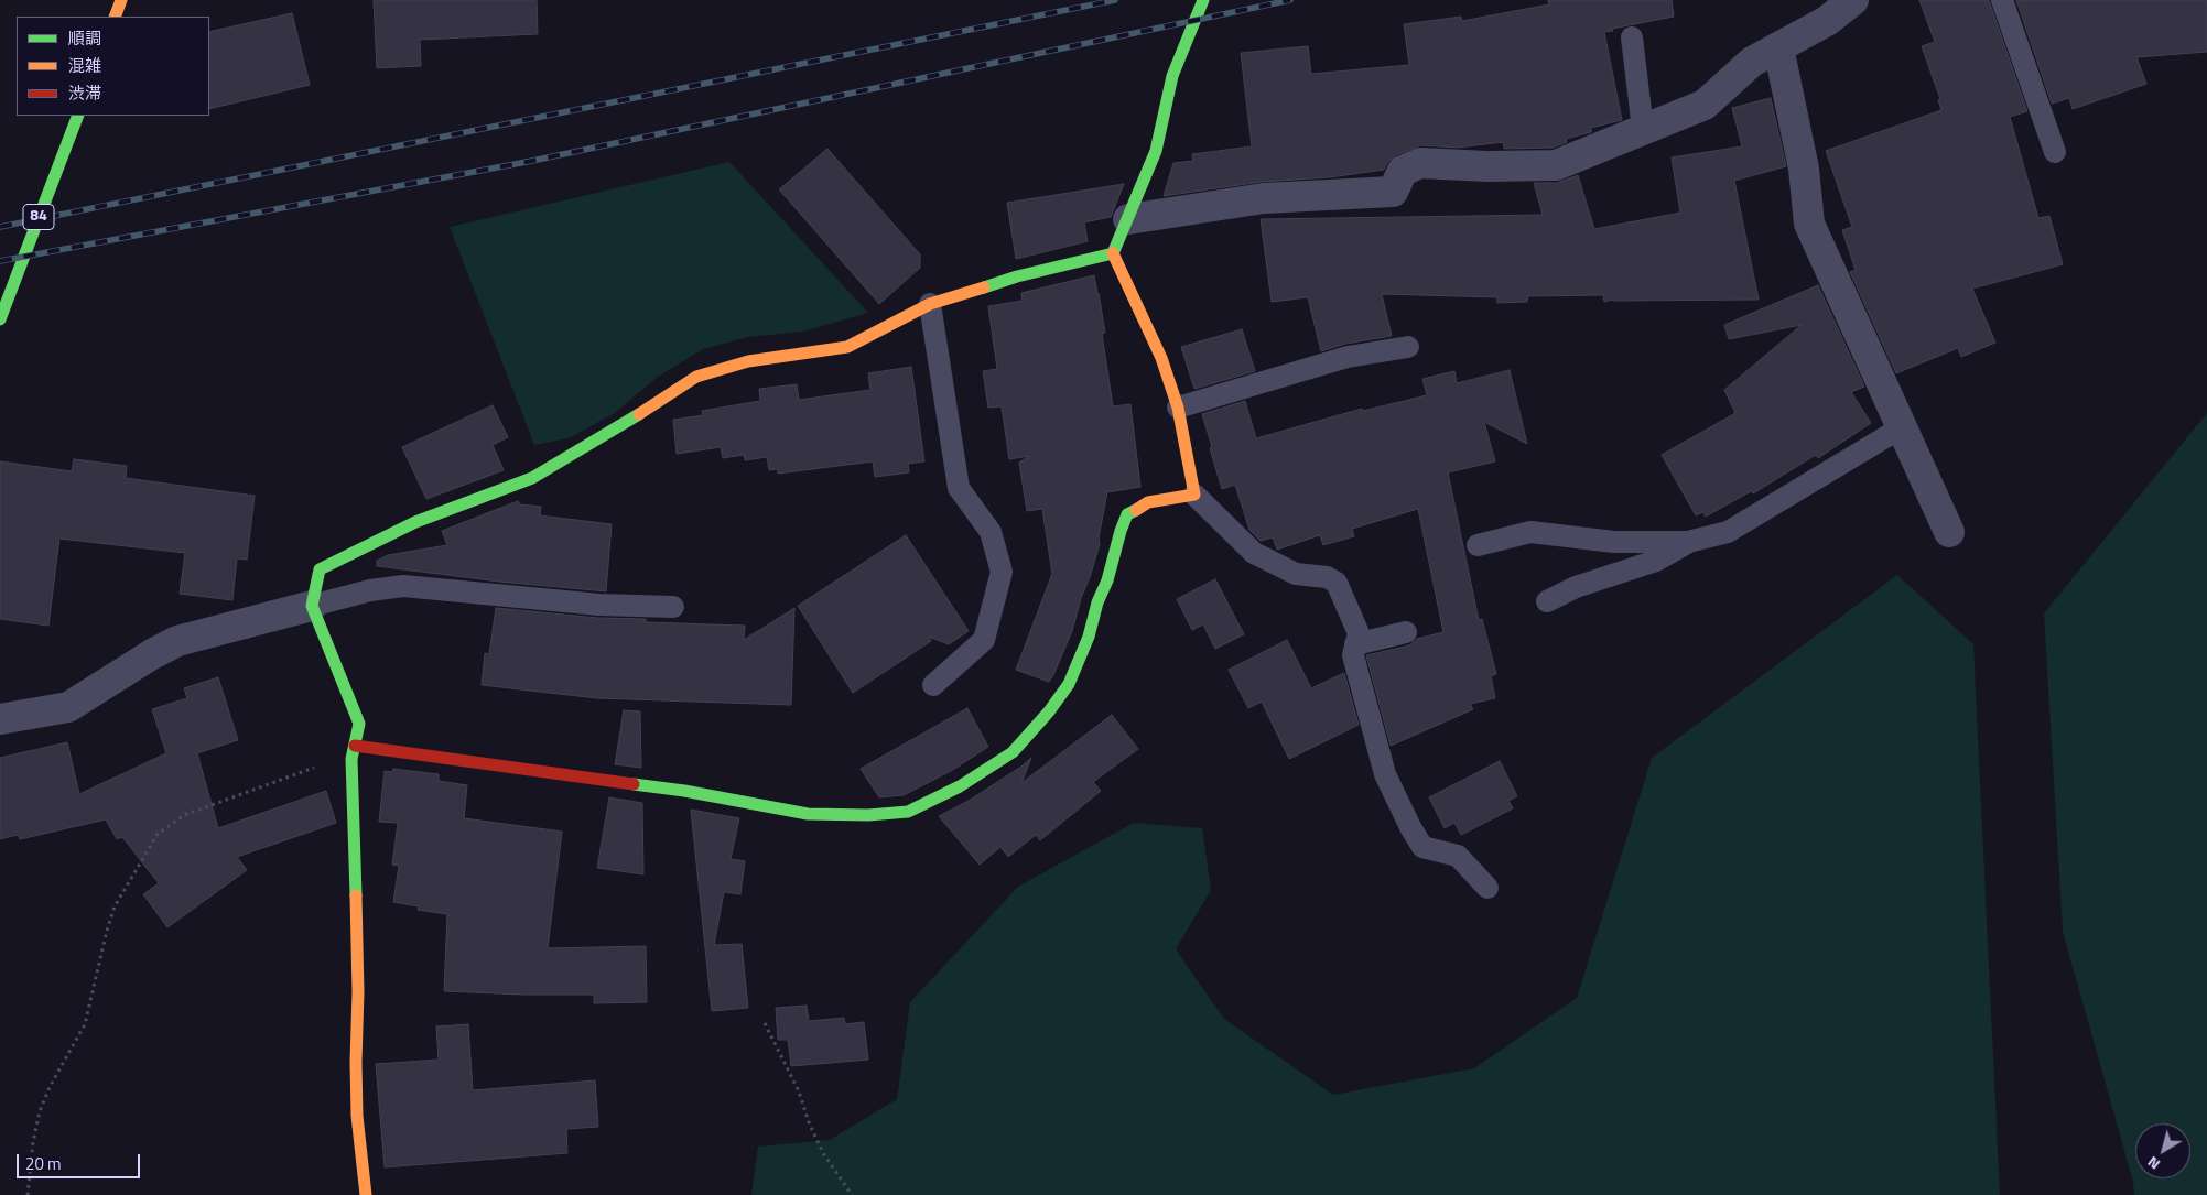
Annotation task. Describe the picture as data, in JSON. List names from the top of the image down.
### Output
{
  "streets": {
    "street": ["84"]
  },
  "legend": ["順調", "混雑", "渋滞"],
  "scale_bar": "20 m",
  "north": "bottom left"
}
